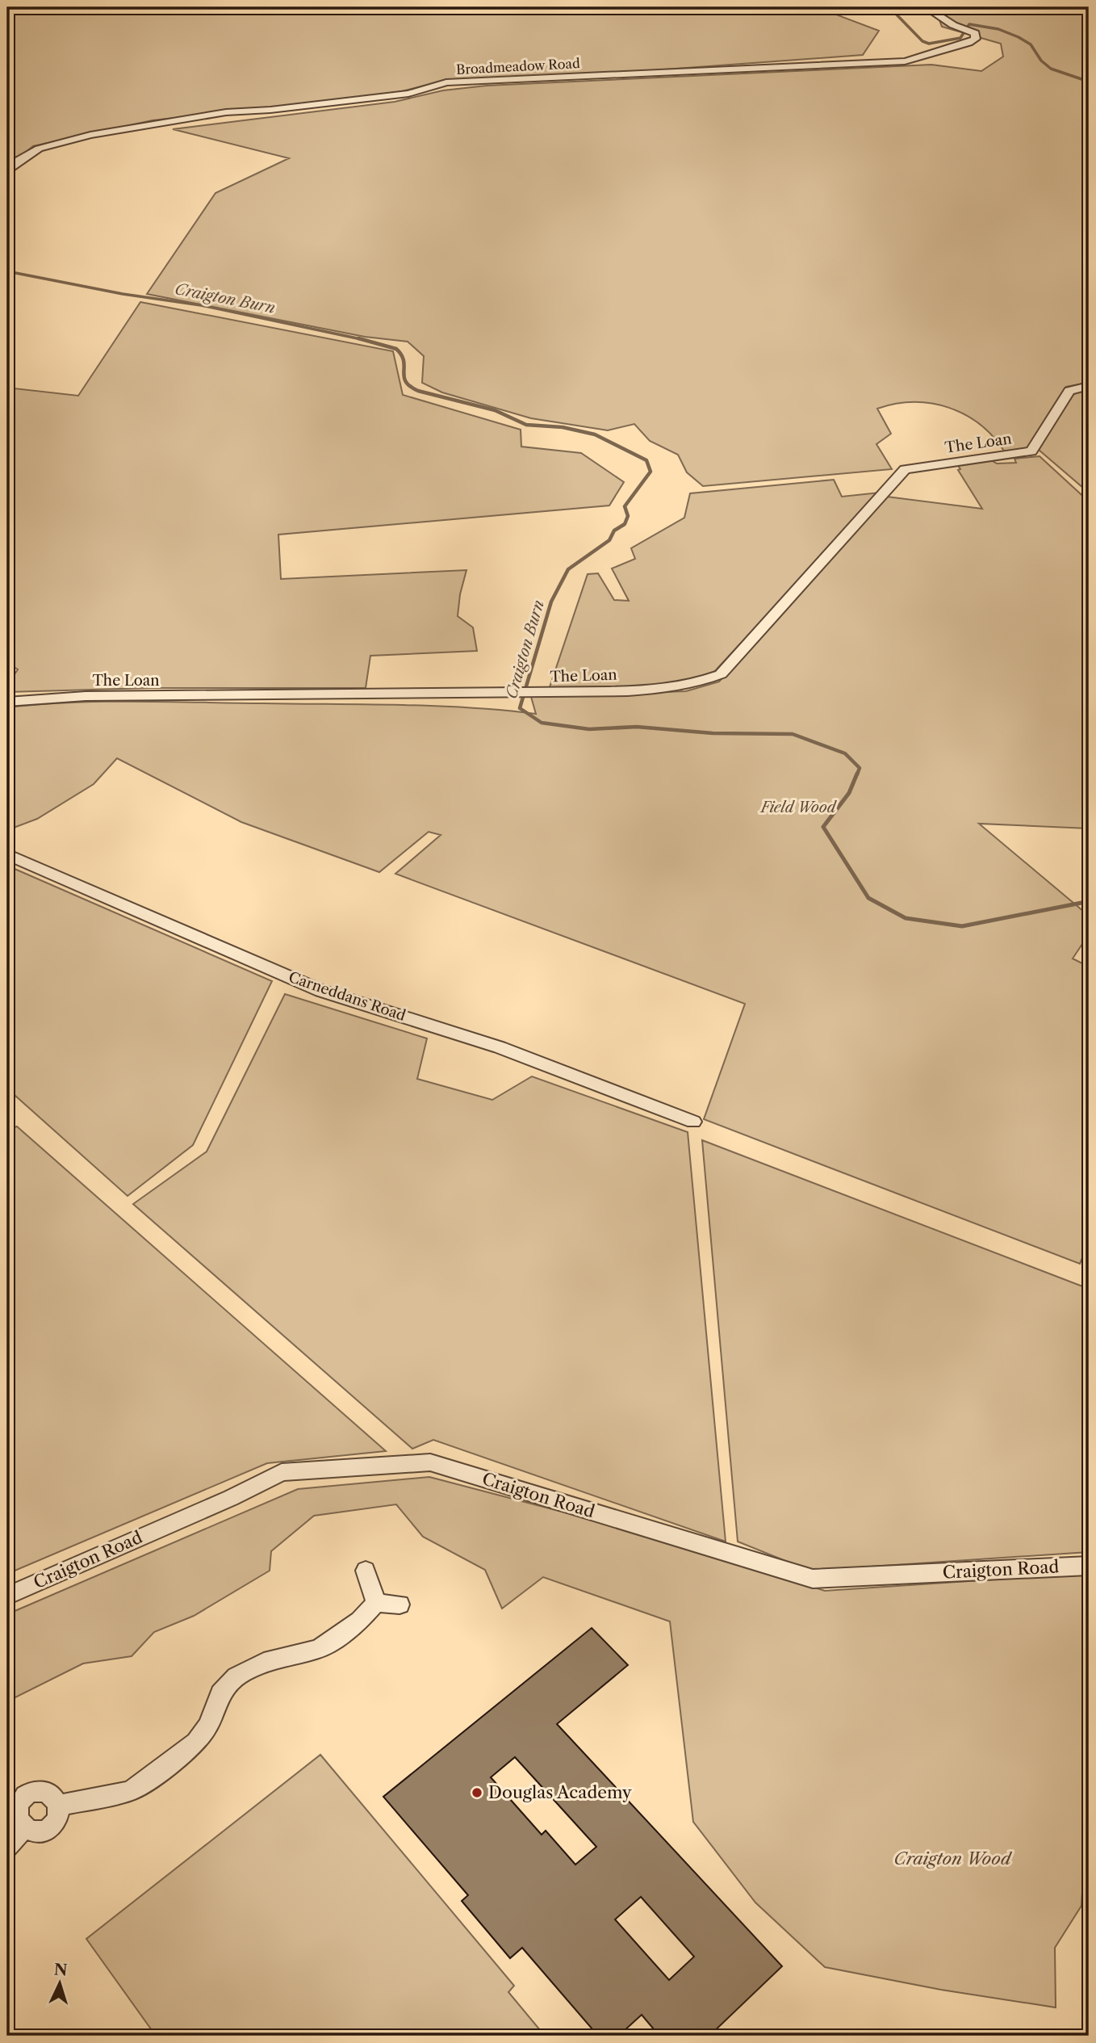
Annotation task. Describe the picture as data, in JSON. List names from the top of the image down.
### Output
{
  "streets": {
    "street": [
      "Broadmeadow Road",
      "The Loan",
      "Carneddans Road",
      "Craigton Road"
    ]
  },
  "water": ["Craigton Burn"],
  "parks": ["Field Wood", "Craigton Wood"],
  "places": ["Douglas Academy"],
  "north": "top"
}
